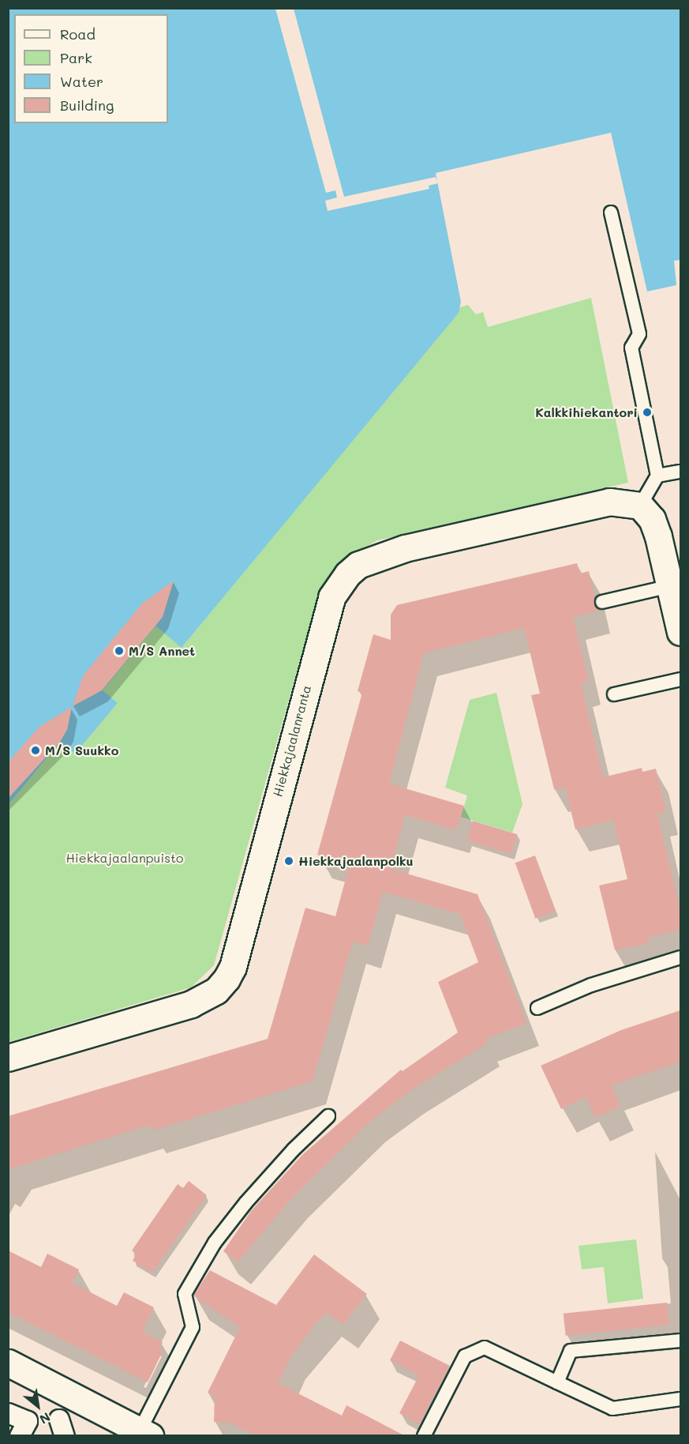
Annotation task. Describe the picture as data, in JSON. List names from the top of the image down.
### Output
{
  "streets": {
    "street": ["Hiekkajaalanranta"]
  },
  "parks": ["Hiekkajaalanpuisto"],
  "places": [
    "Kalkkihiekantori",
    "M/S Annet",
    "M/S Suukko",
    "Hiekkajaalanpolku"
  ],
  "legend": [
    "Road",
    "Park",
    "Water",
    "Building"
  ],
  "north": "bottom right"
}
